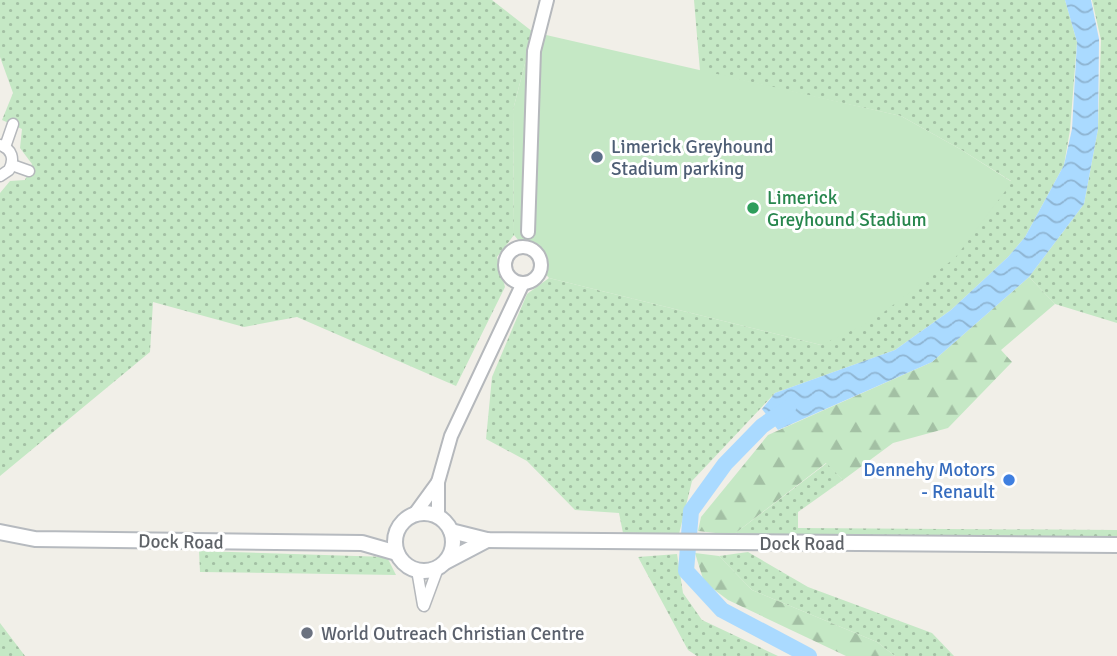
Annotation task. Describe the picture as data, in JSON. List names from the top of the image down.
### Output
{
  "streets": {
    "main road": ["Dock Road"]
  },
  "places": [
    "Limerick Greyhound Stadium parking",
    "Limerick Greyhound Stadium",
    "Dennehy Motors - Renault",
    "World Outreach Christian Centre"
  ]
}
